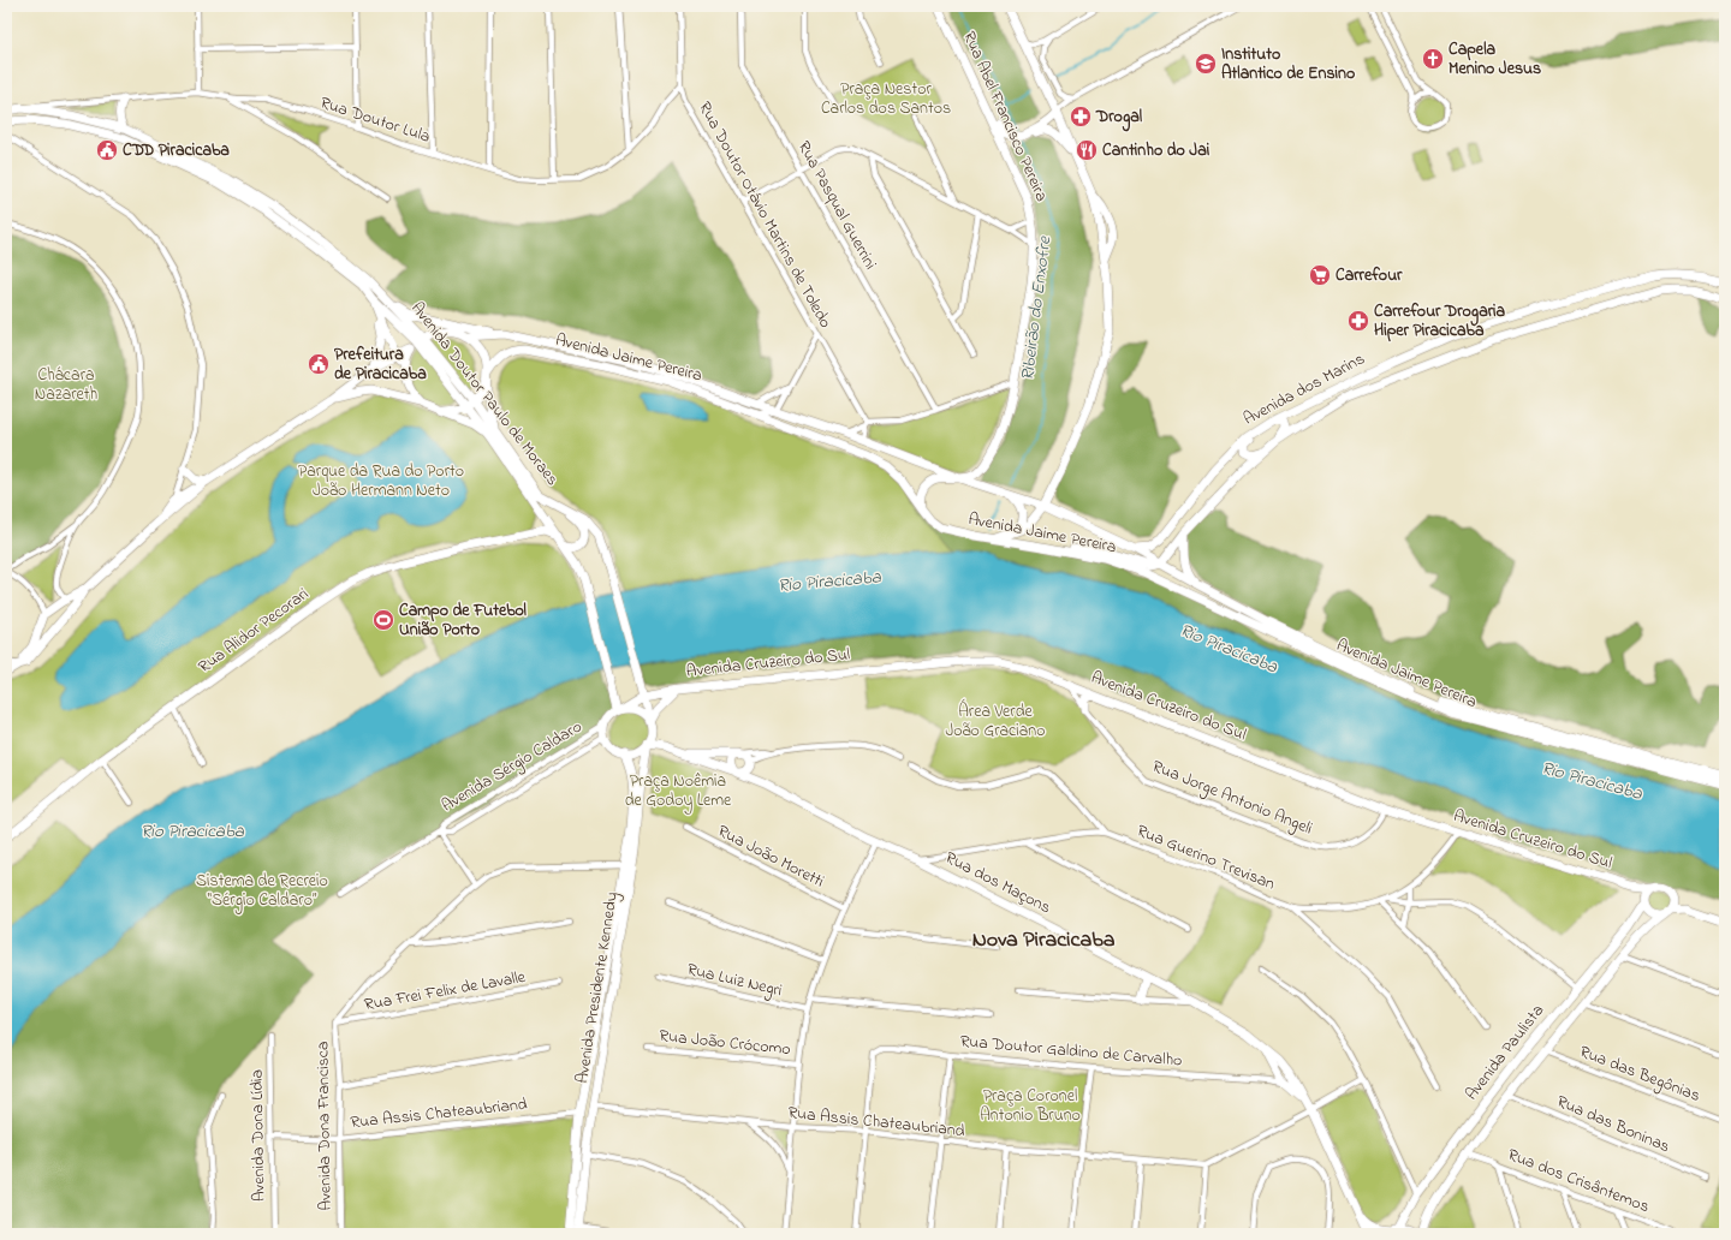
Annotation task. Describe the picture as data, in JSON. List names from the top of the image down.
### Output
{
  "streets": {
    "main road": [
      "Rua Abel Francisco Pereira",
      "Avenida Jaime Pereira",
      "Avenida dos Marins",
      "Avenida Doutor Paulo de Moraes",
      "Rua Alidor Pecorari",
      "Avenida Cruzeiro do Sul",
      "Rua dos Maçons",
      "Avenida Presidente Kennedy",
      "Avenida Paulista"
    ],
    "street": [
      "Rua Doutor Lula",
      "Rua Pasqual Guerrini",
      "Rua Doutor Otávio Martins de Toledo",
      "Avenida Sérgio Caldaro",
      "Rua Jorge Antonio Angeli",
      "Rua João Moretti",
      "Rua Guerino Trevisan",
      "Rua Luiz Negri",
      "Rua Frei Felix de Lavalle",
      "Rua João Crócomo",
      "Rua Doutor Galdino de Carvalho",
      "Rua das Begônias",
      "Rua Assis Chateaubriand",
      "Rua das Boninas",
      "Avenida Dona Francisca",
      "Avenida Dona Lídia",
      "Rua dos Crisântemos"
    ]
  },
  "crossings": [
    ["Rua Abel Francisco Pereira", "Avenida Jaime Pereira"],
    ["Rua Doutor Lula", "Rua Doutor Otávio Martins de Toledo"],
    ["Rua Doutor Lula", "Avenida Doutor Paulo de Moraes"],
    ["Avenida Jaime Pereira", "Avenida dos Marins"],
    ["Avenida Jaime Pereira", "Avenida Doutor Paulo de Moraes"],
    ["Avenida Doutor Paulo de Moraes", "Rua Alidor Pecorari"],
    ["Avenida Doutor Paulo de Moraes", "Avenida Cruzeiro do Sul"],
    ["Avenida Doutor Paulo de Moraes", "Avenida Sérgio Caldaro"],
    ["Avenida Doutor Paulo de Moraes", "Rua dos Maçons"],
    ["Avenida Doutor Paulo de Moraes", "Avenida Presidente Kennedy"],
    ["Avenida Cruzeiro do Sul", "Avenida Sérgio Caldaro"],
    ["Avenida Cruzeiro do Sul", "Rua Jorge Antonio Angeli"],
    ["Avenida Cruzeiro do Sul", "Rua Guerino Trevisan"],
    ["Avenida Cruzeiro do Sul", "Rua dos Maçons"],
    ["Avenida Cruzeiro do Sul", "Avenida Presidente Kennedy"],
    ["Avenida Cruzeiro do Sul", "Avenida Paulista"],
    ["Avenida Sérgio Caldaro", "Rua dos Maçons"],
    ["Avenida Sérgio Caldaro", "Avenida Presidente Kennedy"],
    ["Rua Guerino Trevisan", "Rua dos Maçons"],
    ["Rua dos Maçons", "Avenida Presidente Kennedy"],
    ["Rua dos Maçons", "Rua Doutor Galdino de Carvalho"],
    ["Rua dos Maçons", "Avenida Paulista"],
    ["Avenida Presidente Kennedy", "Rua Assis Chateaubriand"],
    ["Avenida Presidente Kennedy", "Avenida Dona Francisca"],
    ["Rua Frei Felix de Lavalle", "Avenida Dona Francisca"],
    ["Rua Doutor Galdino de Carvalho", "Rua Assis Chateaubriand"],
    ["Avenida Paulista", "Rua das Begônias"],
    ["Avenida Paulista", "Rua das Boninas"],
    ["Avenida Paulista", "Rua dos Crisântemos"],
    ["Rua Assis Chateaubriand", "Avenida Dona Francisca"],
    ["Rua Assis Chateaubriand", "Avenida Dona Lídia"]
  ],
  "districts": ["Nova Piracicaba"],
  "water": ["Ribeirão do Enxofre", "Rio Piracicaba"],
  "parks": [
    "Praça Nestor Carlos dos Santos",
    "Chácara Nazareth",
    "Parque da Rua do Porto João Hermann Neto",
    "Área Verde João Graciano",
    "Praça Noêmia de Godoy Leme",
    "Sistema de Recreio “Sérgio Caldaro”",
    "Praça Coronel Antonio Bruno"
  ],
  "places": {
    "church": ["Capela Menino Jesus"],
    "school or university": ["Instituto Atlantico de Ensino"],
    "pharmacy": ["Drogal", "Carrefour Drogaria Hiper Piracicaba"],
    "public building": ["CDD Piracicaba", "Prefeitura de Piracicaba"],
    "restaurant": ["Cantinho do Jai"],
    "supermarket": ["Carrefour"],
    "sports": ["Campo de Futebol União Porto"]
  }
}
